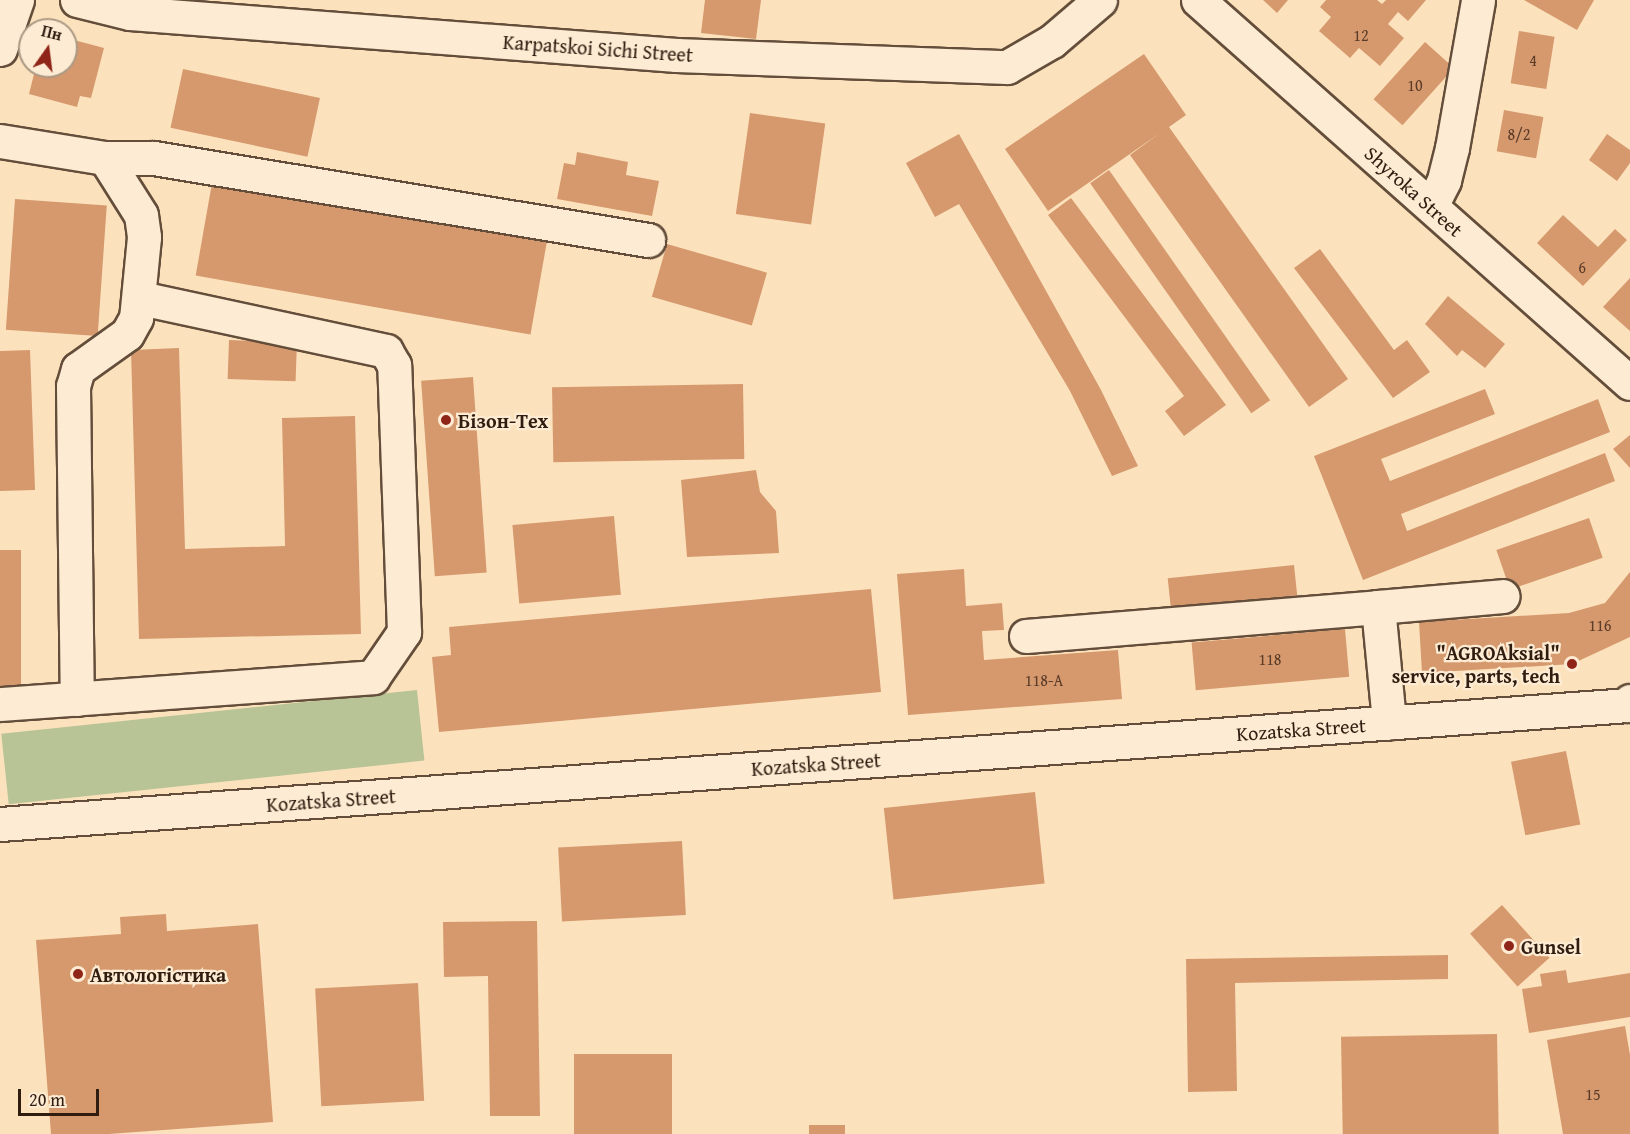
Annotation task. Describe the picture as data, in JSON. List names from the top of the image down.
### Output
{
  "streets": {
    "street": ["Karpatskoi Sichi Street", "Shyroka Street", "Kozatska Street"]
  },
  "places": [
    "Бізон-Тех",
    "\"AGROAksial\" service, parts, tech",
    "Gunsel",
    "Автологістика"
  ],
  "house_numbers": [
    "12",
    "4",
    "10",
    "8/2",
    "6",
    "116",
    "118",
    "118-А",
    "15"
  ],
  "scale_bar": "20 m",
  "north": "top"
}
